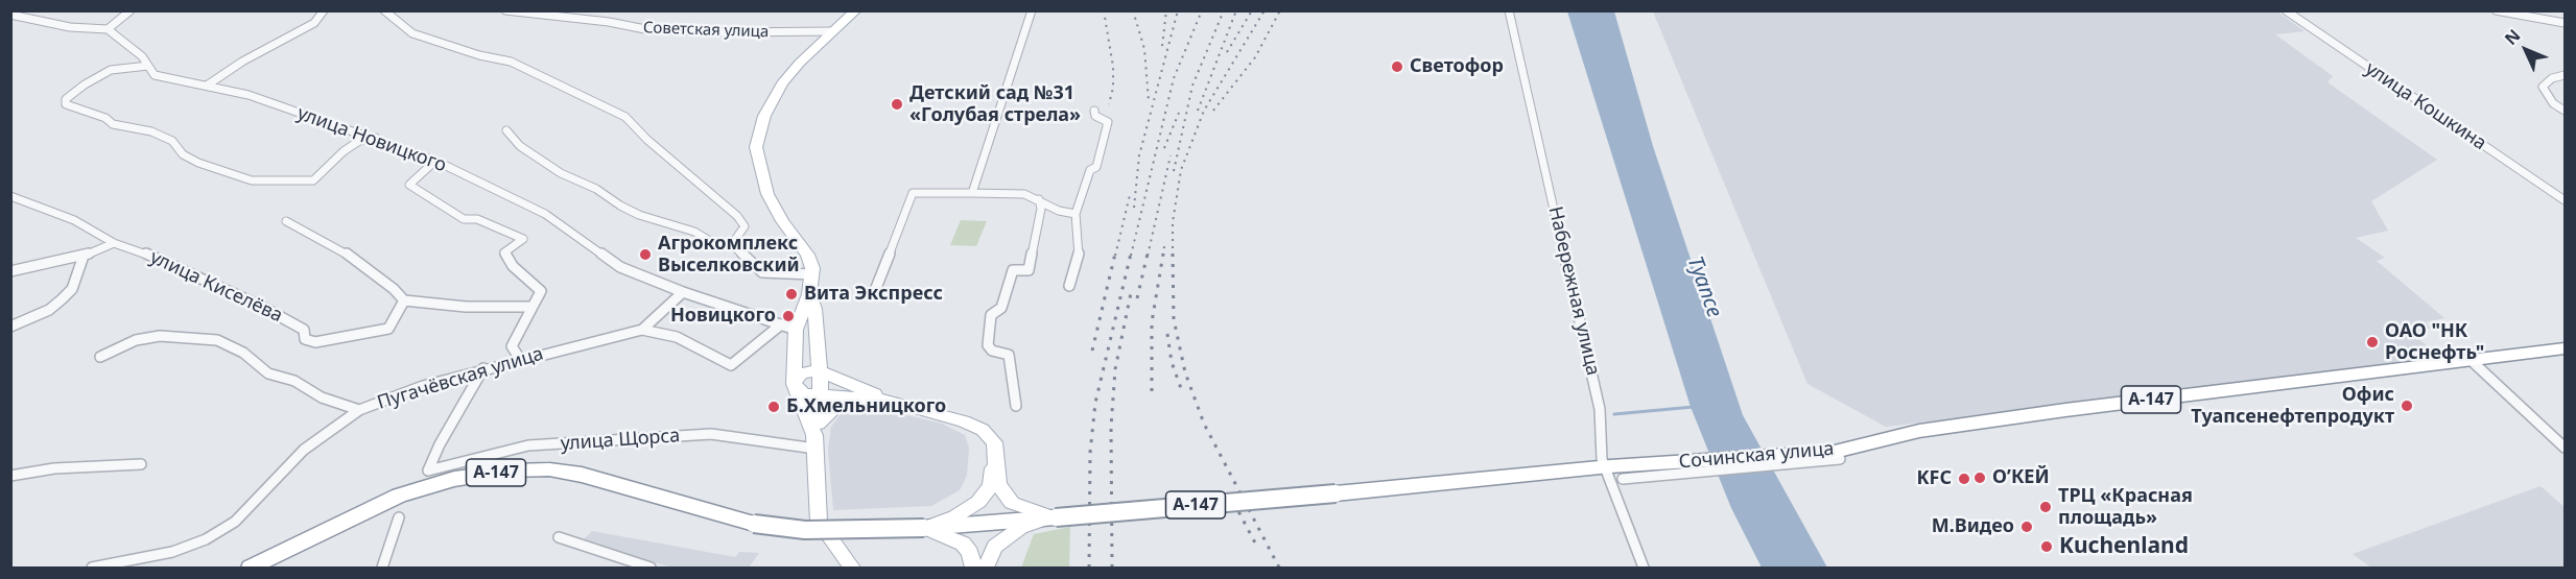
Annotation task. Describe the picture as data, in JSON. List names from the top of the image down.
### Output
{
  "streets": {
    "highway": ["А-147", "Сочинская улица"],
    "street": [
      "Советская улица",
      "улица Кошкина",
      "улица Новицкого",
      "улица Киселёва",
      "Набережная улица",
      "Пугачёвская улица",
      "улица Щорса"
    ]
  },
  "crossings": [
    ["улица Новицкого", "Пугачёвская улица"],
    ["Набережная улица", "Сочинская улица"],
    ["Пугачёвская улица", "улица Щорса"],
    ["А-147", "Сочинская улица"]
  ],
  "water": ["Туапсе"],
  "places": [
    "Светофор",
    "Детский сад №31 «Голубая стрела»",
    "Агрокомплекс Выселковский",
    "Вита Экспресс",
    "Новицкого",
    "ОАО \"НК Роснефть\"",
    "Офис Туапсенефтепродукт",
    "Б.Хмельницкого",
    "О’КЕЙ",
    "KFC",
    "ТРЦ «Красная площадь»",
    "М.Видео",
    "Kuchenland"
  ],
  "north": "top left"
}
